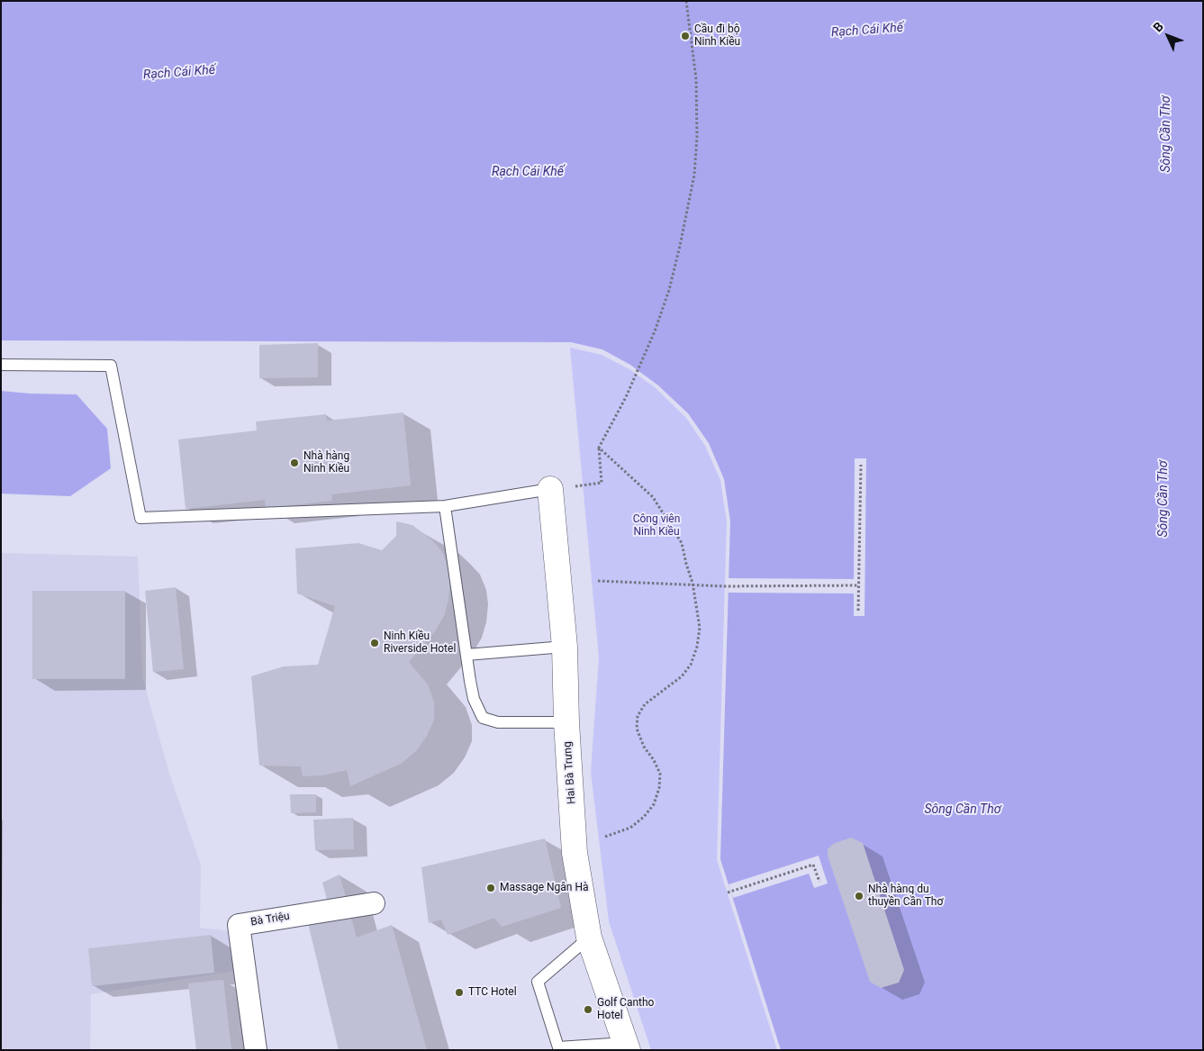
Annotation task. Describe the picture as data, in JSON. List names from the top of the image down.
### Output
{
  "streets": {
    "street": ["Hai Bà Trưng", "Bà Triệu"]
  },
  "water": ["Rạch Cái Khế", "Sông Cần Thơ"],
  "parks": ["Công viên Ninh Kiều"],
  "places": [
    "Cầu đi bộ Ninh Kiều",
    "Nhà hàng Ninh Kiều",
    "Ninh Kiều Riverside Hotel",
    "Massage Ngân Hà",
    "Nhà hàng du thuyền Cần Thơ",
    "TTC Hotel",
    "Golf Cantho Hotel"
  ],
  "north": "top left"
}
